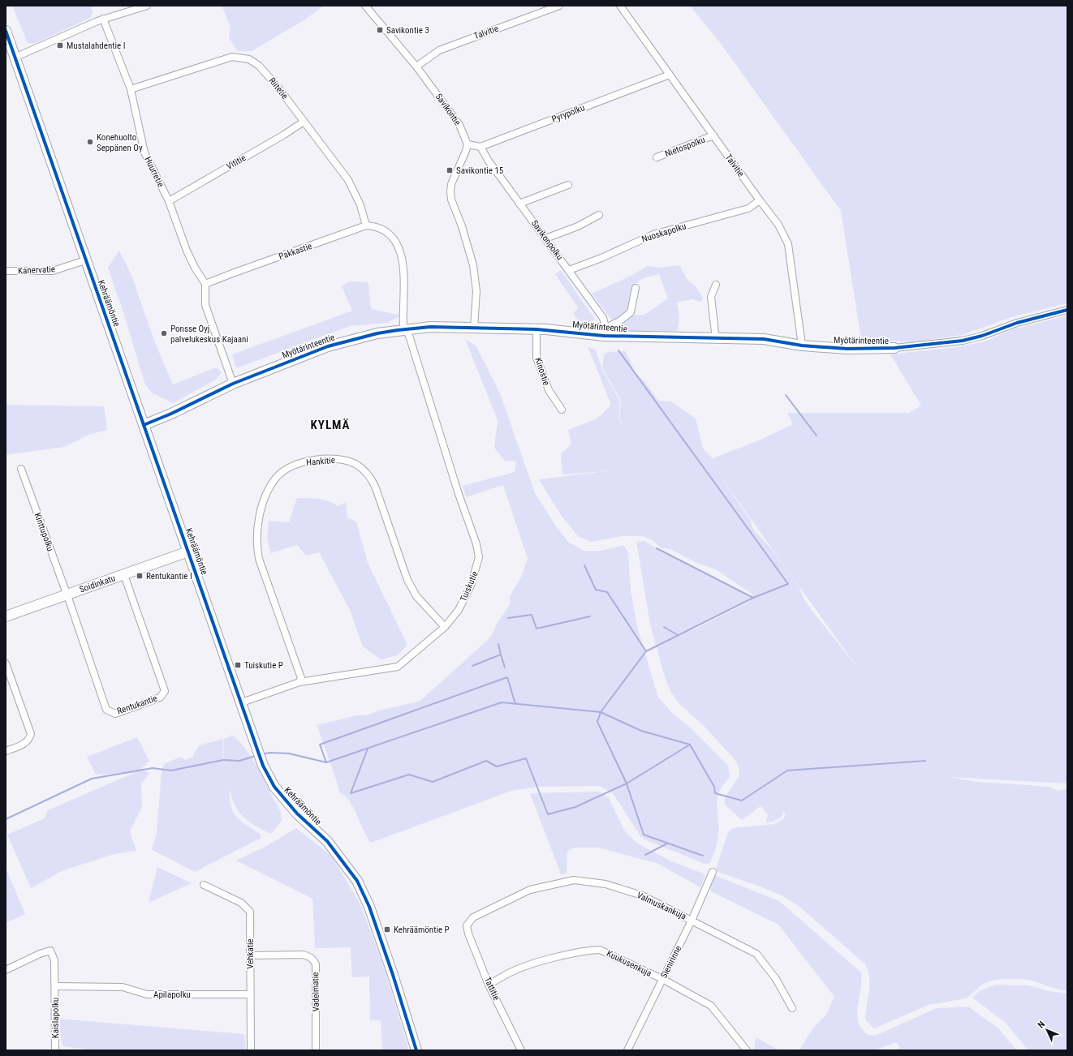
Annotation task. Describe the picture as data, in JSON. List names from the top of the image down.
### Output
{
  "streets": {
    "street": [
      "Talvitie",
      "Riitetie",
      "Savikontie",
      "Pyrypolku",
      "Nietospolku",
      "Vititie",
      "Huurretie",
      "Nuoskapolku",
      "Savikonpolku",
      "Pakkastie",
      "Kanervatie",
      "Kehräämöntie",
      "Myötärinteentie",
      "Kinostie",
      "Hankitie",
      "Kinttupolku",
      "Soidinkatu",
      "Tuiskutie",
      "Rentukantie",
      "Valmuskankuja",
      "Vehkatie",
      "Sienirinne",
      "Kuukusenkuja",
      "Tattitie",
      "Vadelmatie",
      "Apilapolku",
      "Kaislapolku"
    ]
  },
  "crossings": [
    ["Talvitie", "Savikontie"],
    ["Talvitie", "Pyrypolku"],
    ["Talvitie", "Nietospolku"],
    ["Talvitie", "Nuoskapolku"],
    ["Talvitie", "Myötärinteentie"],
    ["Riitetie", "Vititie"],
    ["Riitetie", "Huurretie"],
    ["Riitetie", "Pakkastie"],
    ["Pyrypolku", "Savikonpolku"],
    ["Vititie", "Huurretie"],
    ["Huurretie", "Pakkastie"],
    ["Nuoskapolku", "Savikonpolku"],
    ["Savikonpolku", "Myötärinteentie"],
    ["Kanervatie", "Kehräämöntie"],
    ["Kehräämöntie", "Myötärinteentie"],
    ["Kehräämöntie", "Soidinkatu"],
    ["Kehräämöntie", "Tuiskutie"],
    ["Myötärinteentie", "Kinostie"],
    ["Myötärinteentie", "Tuiskutie"],
    ["Hankitie", "Tuiskutie"],
    ["Kinttupolku", "Soidinkatu"],
    ["Kinttupolku", "Rentukantie"],
    ["Soidinkatu", "Rentukantie"],
    ["Valmuskankuja", "Sienirinne"],
    ["Valmuskankuja", "Tattitie"],
    ["Vehkatie", "Vadelmatie"],
    ["Vehkatie", "Apilapolku"],
    ["Sienirinne", "Kuukusenkuja"],
    ["Kuukusenkuja", "Tattitie"],
    ["Apilapolku", "Kaislapolku"]
  ],
  "districts": ["KYLMÄ"],
  "places": {
    "transit": [
      "Savikontie 3",
      "Mustalahdentie I",
      "Savikontie 15",
      "Rentukantie I",
      "Tuiskutie P",
      "Kehräämöntie P"
    ],
    "other": ["Konehuolto Seppänen Oy", "Ponsse Oyj palvelukeskus Kajaani"]
  },
  "north": "top left"
}
